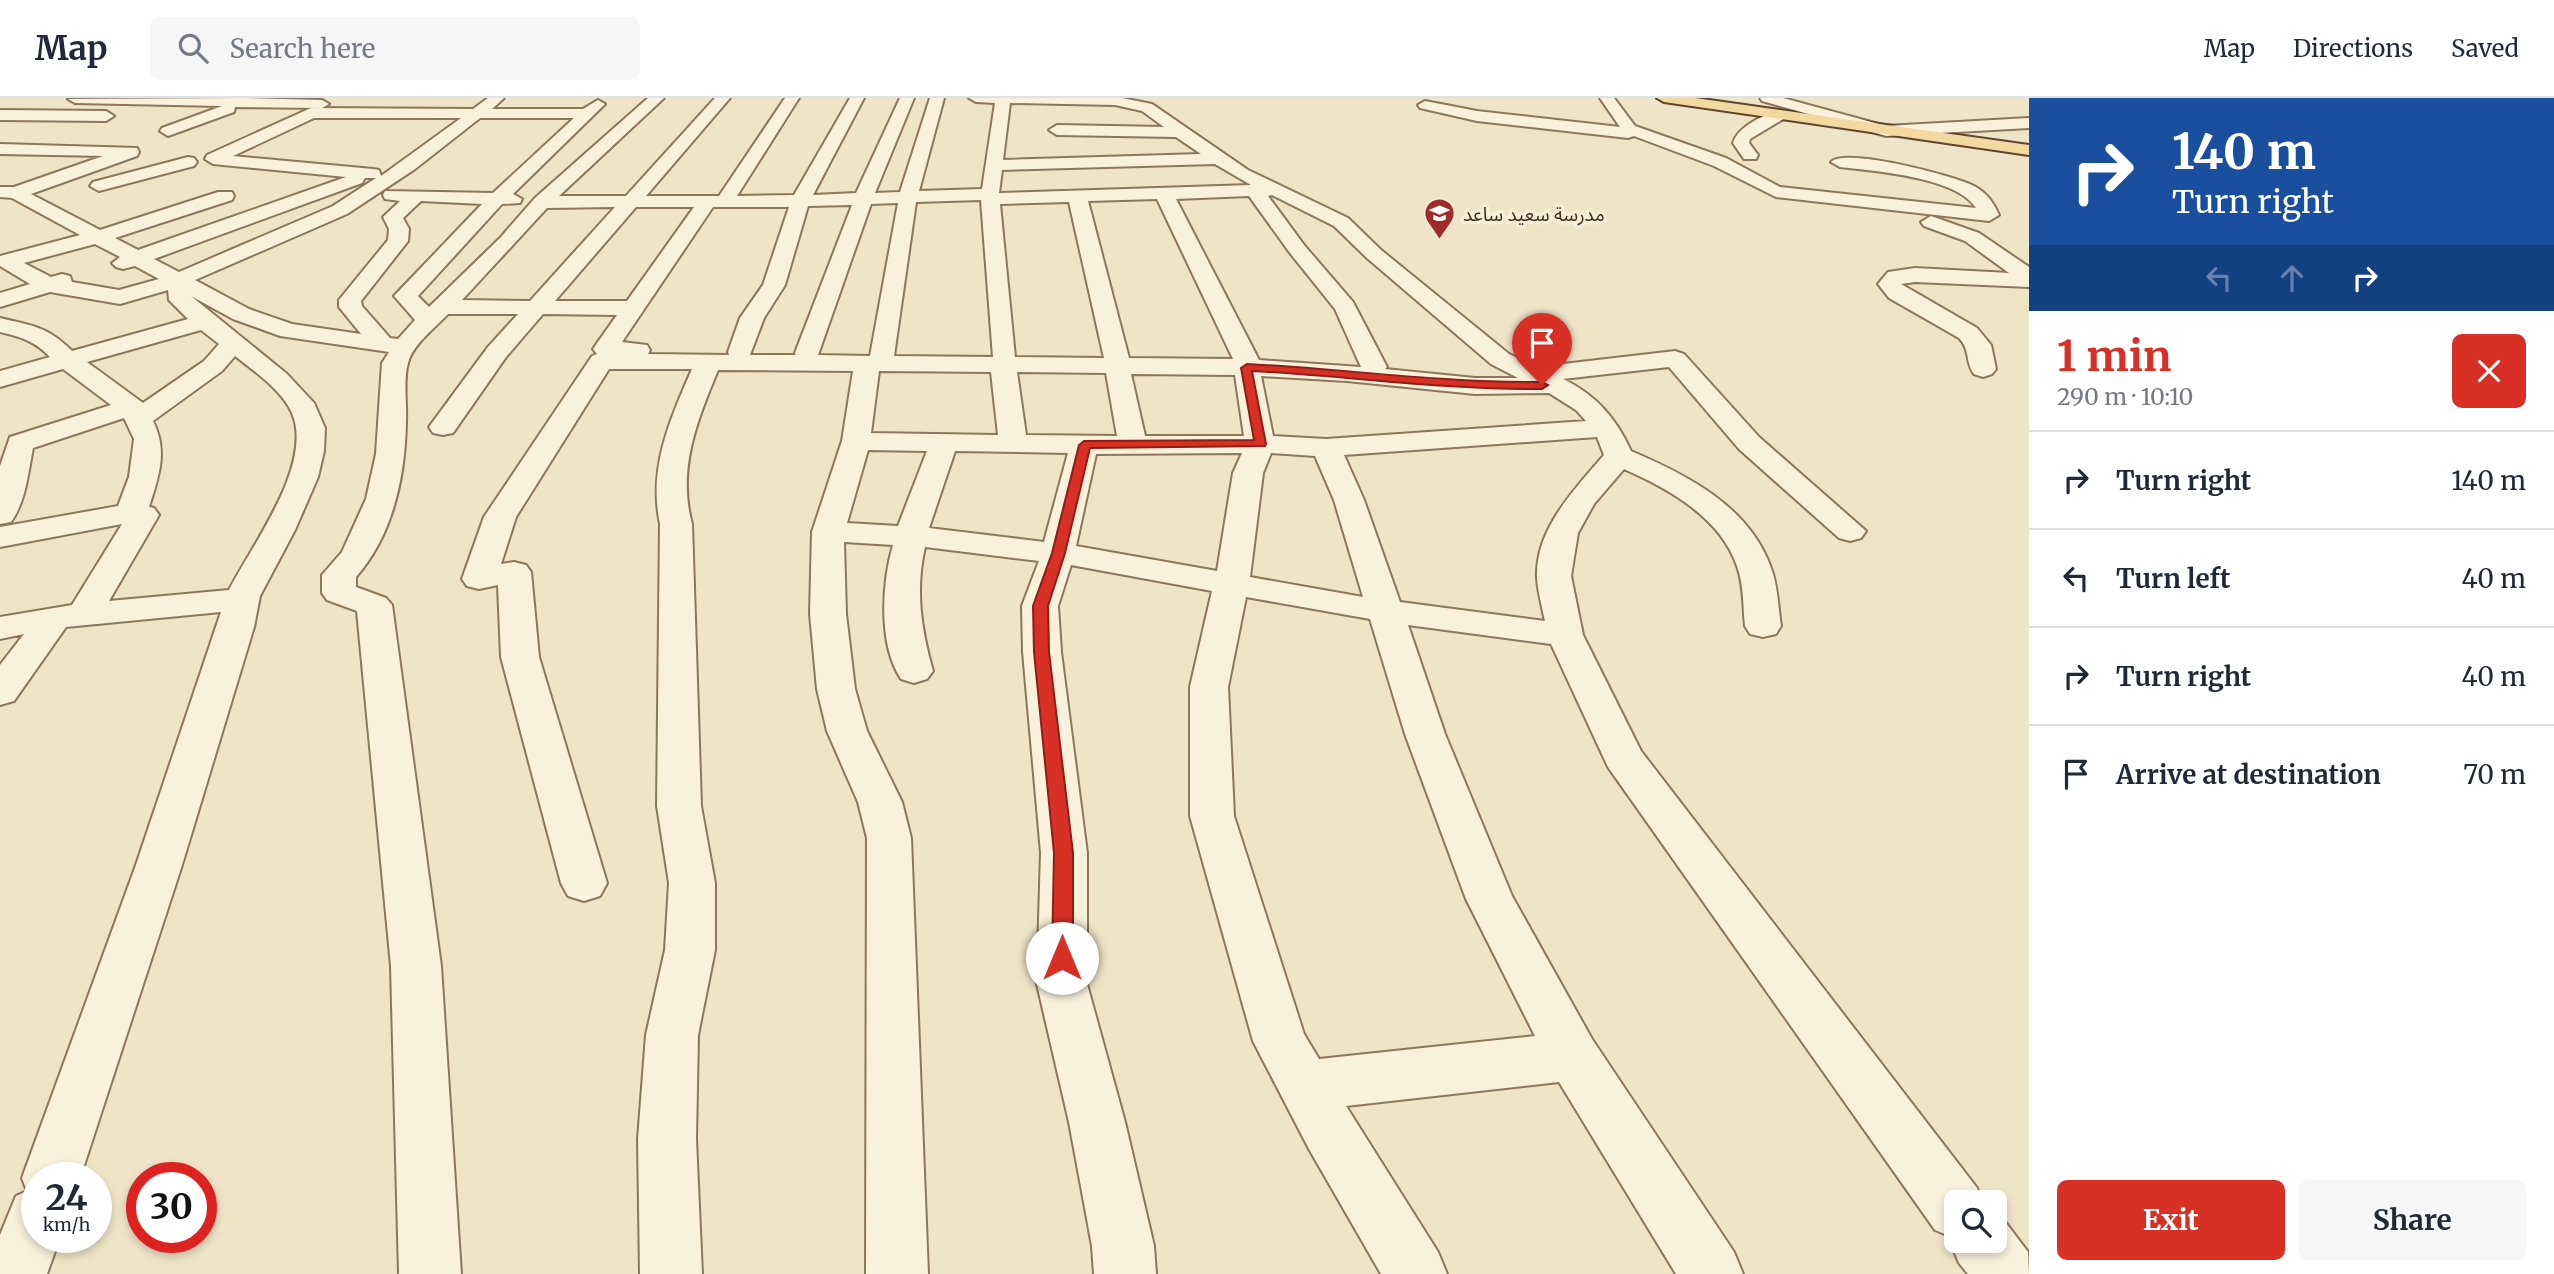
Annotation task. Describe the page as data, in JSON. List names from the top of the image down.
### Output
{
  "places": {
    "school or university": ["مدرسة سعيد ساعد"]
  },
  "page": {
    "header": "Map",
    "search": "Search here",
    "nav": ["Map", "Directions", "Saved"],
    "turn": ["140 m", "Turn right"],
    "heading": ["1 min", "290 m · 10:10"],
    "list": [
      {
        "name": "Turn right",
        "value": "140 m"
      },
      {
        "name": "Turn left",
        "value": "40 m"
      },
      {
        "name": "Turn right",
        "value": "40 m"
      },
      {
        "name": "Arrive at destination",
        "value": "70 m"
      }
    ],
    "speed": "24 km/h",
    "limit": "30",
    "buttons": ["Exit", "Share"]
  }
}
